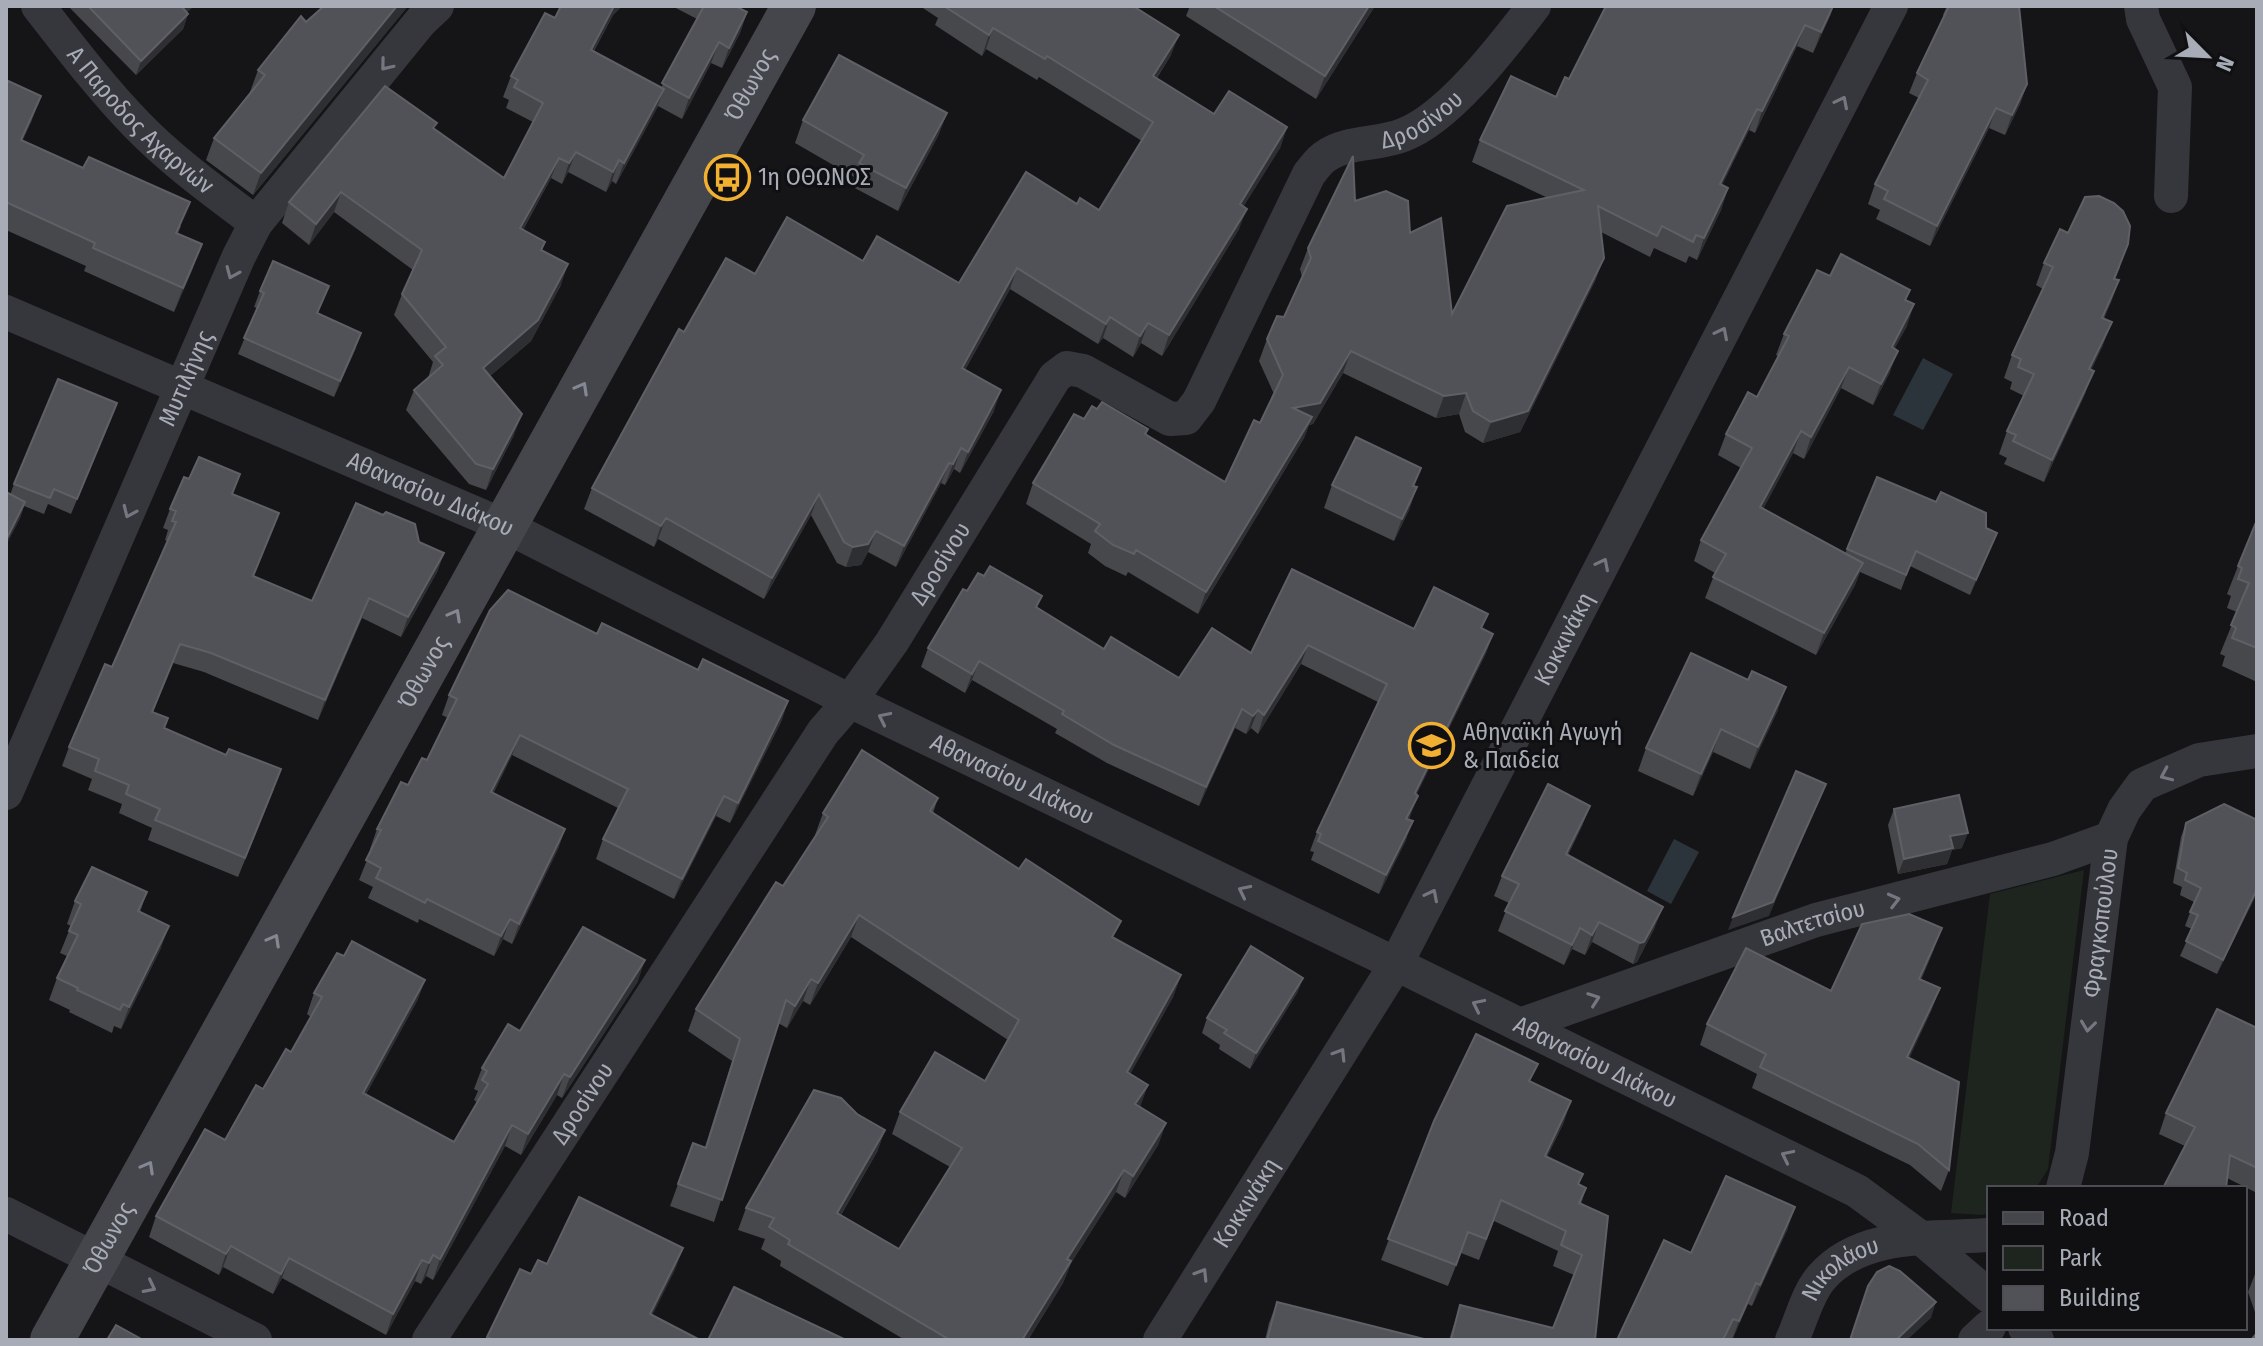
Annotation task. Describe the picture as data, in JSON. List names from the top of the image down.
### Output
{
  "streets": {
    "street": [
      "Όθωνος",
      "Δροσίνου",
      "Α Παροδος Αχαρνών",
      "Μυτιλήνης",
      "Αθανασίου Διάκου",
      "Κοκκινάκη",
      "Φραγκοπούλου",
      "Βαλτετσίου",
      "Νικολάου"
    ]
  },
  "crossings": [
    ["Όθωνος", "Αθανασίου Διάκου"],
    ["Δροσίνου", "Αθανασίου Διάκου"],
    ["Α Παροδος Αχαρνών", "Μυτιλήνης"],
    ["Μυτιλήνης", "Αθανασίου Διάκου"],
    ["Αθανασίου Διάκου", "Κοκκινάκη"],
    ["Αθανασίου Διάκου", "Βαλτετσίου"],
    ["Αθανασίου Διάκου", "Νικολάου"],
    ["Φραγκοπούλου", "Βαλτετσίου"]
  ],
  "one_way": [
    "Όθωνος",
    "Μυτιλήνης",
    "Αθανασίου Διάκου",
    "Κοκκινάκη",
    "Φραγκοπούλου",
    "Βαλτετσίου"
  ],
  "places": {
    "bus stop": ["1η ΟΘΩΝΟΣ"],
    "school or university": ["Αθηναϊκή Αγωγή & Παιδεία"]
  },
  "legend": ["Road", "Park", "Building"],
  "north": "bottom right"
}
